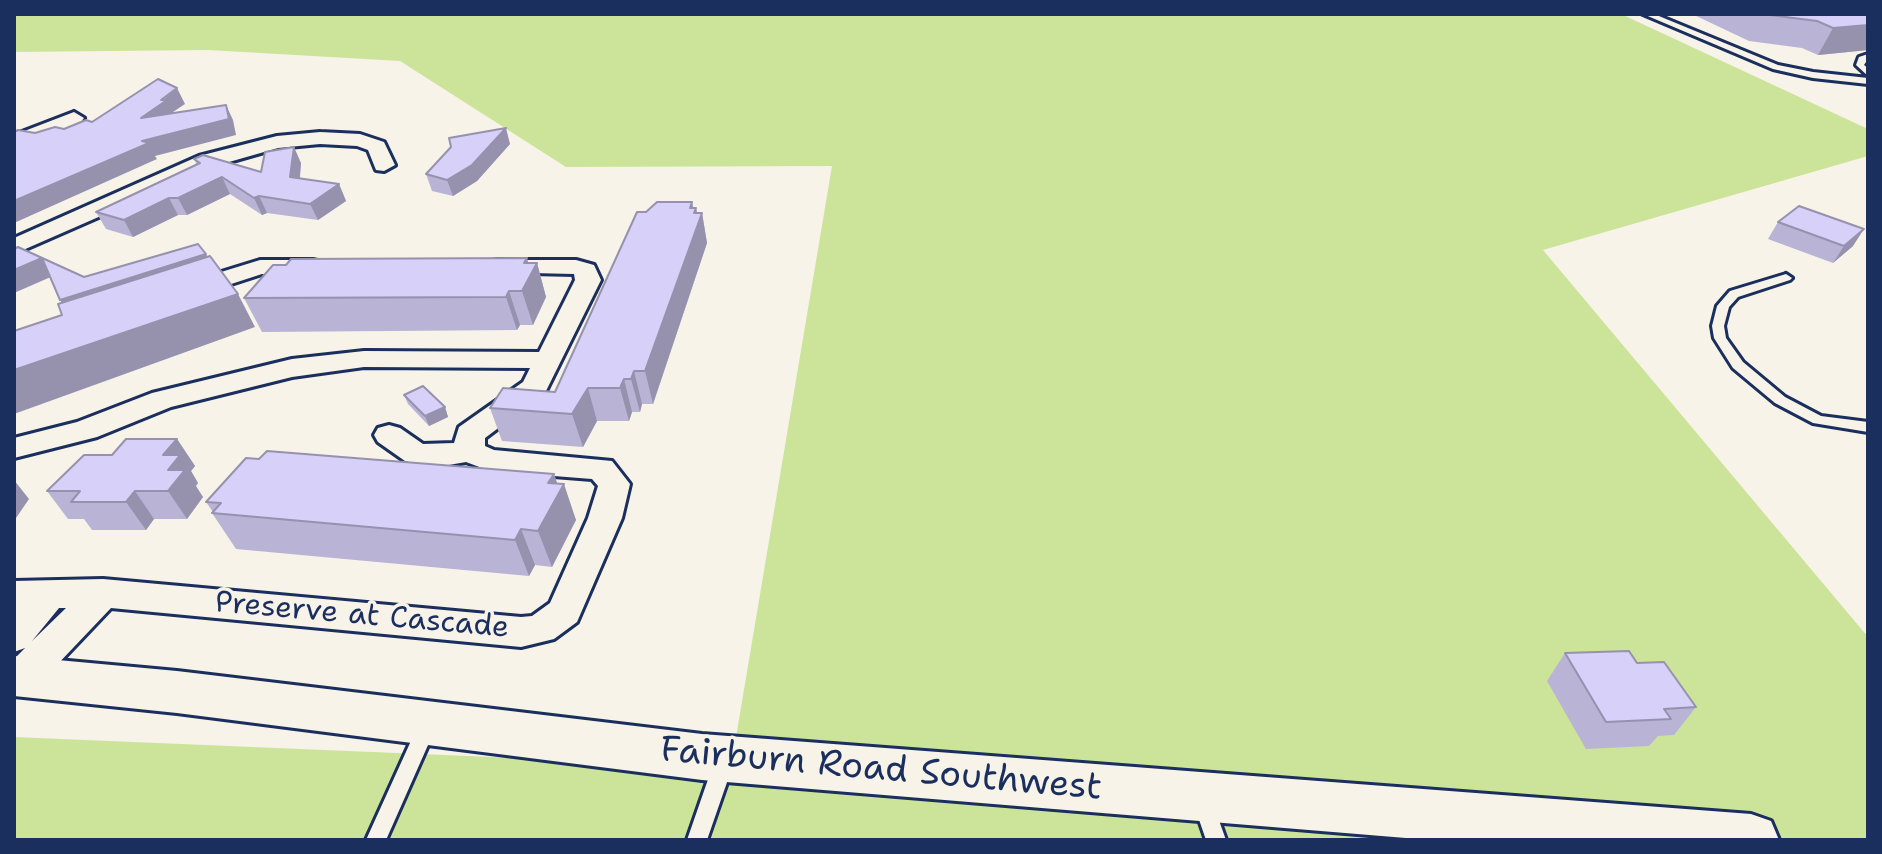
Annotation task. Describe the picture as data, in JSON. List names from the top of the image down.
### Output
{
  "streets": {
    "street": ["Preserve at Cascade", "Fairburn Road Southwest"]
  }
}
